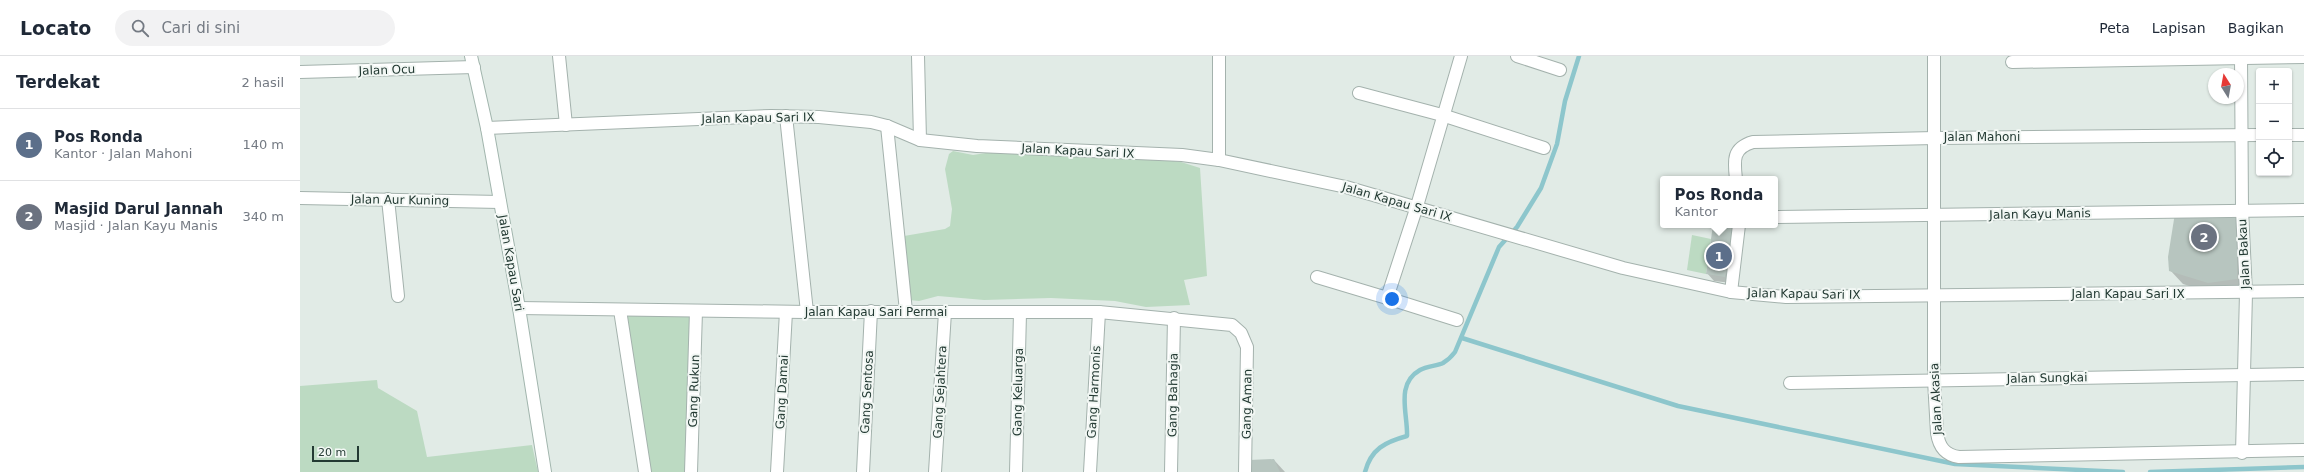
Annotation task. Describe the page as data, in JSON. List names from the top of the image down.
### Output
{
  "streets": {
    "street": [
      "Jalan Ocu",
      "Jalan Kapau Sari IX",
      "Jalan Mahoni",
      "Jalan Aur Kuning",
      "Jalan Kayu Manis",
      "Jalan Bakau",
      "Jalan Kapau Sari",
      "Jalan Kapau Sari Permai",
      "Jalan Sungkai",
      "Gang Rukun",
      "Gang Damai",
      "Gang Sentosa",
      "Gang Sejahtera",
      "Gang Keluarga",
      "Gang Harmonis",
      "Gang Bahagia",
      "Jalan Akasia",
      "Gang Aman"
    ]
  },
  "crossings": [
    ["Jalan Ocu", "Jalan Kapau Sari"],
    ["Jalan Kapau Sari IX", "Jalan Bakau"],
    ["Jalan Kapau Sari IX", "Jalan Kapau Sari"],
    ["Jalan Kapau Sari IX", "Jalan Akasia"],
    ["Jalan Mahoni", "Jalan Bakau"],
    ["Jalan Mahoni", "Jalan Akasia"],
    ["Jalan Aur Kuning", "Jalan Kapau Sari"],
    ["Jalan Kayu Manis", "Jalan Bakau"],
    ["Jalan Kayu Manis", "Jalan Akasia"],
    ["Jalan Bakau", "Jalan Sungkai"],
    ["Jalan Bakau", "Jalan Akasia"],
    ["Jalan Kapau Sari", "Jalan Kapau Sari Permai"],
    ["Jalan Kapau Sari Permai", "Gang Rukun"],
    ["Jalan Kapau Sari Permai", "Gang Damai"],
    ["Jalan Kapau Sari Permai", "Gang Sentosa"],
    ["Jalan Kapau Sari Permai", "Gang Sejahtera"],
    ["Jalan Kapau Sari Permai", "Gang Keluarga"],
    ["Jalan Kapau Sari Permai", "Gang Harmonis"],
    ["Jalan Kapau Sari Permai", "Gang Bahagia"],
    ["Jalan Kapau Sari Permai", "Gang Aman"],
    ["Jalan Sungkai", "Jalan Akasia"]
  ],
  "scale_bar": "20 m",
  "north": "top",
  "page": {
    "header": "Locato",
    "search": "Cari di sini",
    "nav": ["Peta", "Lapisan", "Bagikan"],
    "heading": ["Terdekat", "2 hasil"],
    "map_buttons": ["+", "−"],
    "list": [
      {
        "mark": "1",
        "name": "Pos Ronda",
        "note": "Kantor · Jalan Mahoni",
        "value": "140 m"
      },
      {
        "mark": "2",
        "name": "Masjid Darul Jannah",
        "note": "Masjid · Jalan Kayu Manis",
        "value": "340 m"
      }
    ],
    "popup": ["Pos Ronda", "Kantor"],
    "pins": ["2", "1"],
    "scale": "20 m"
  }
}
